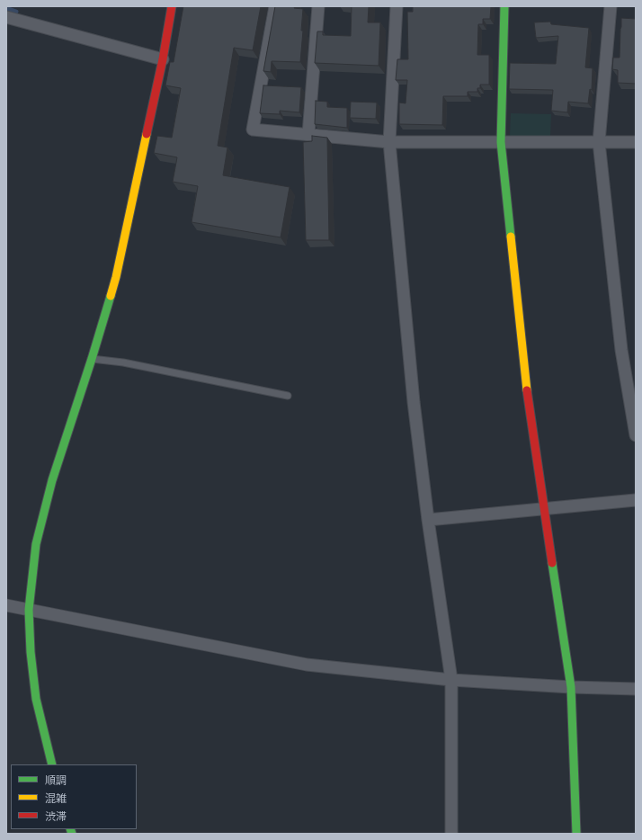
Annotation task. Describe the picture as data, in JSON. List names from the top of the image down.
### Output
{
  "legend": ["順調", "混雑", "渋滞"]
}
